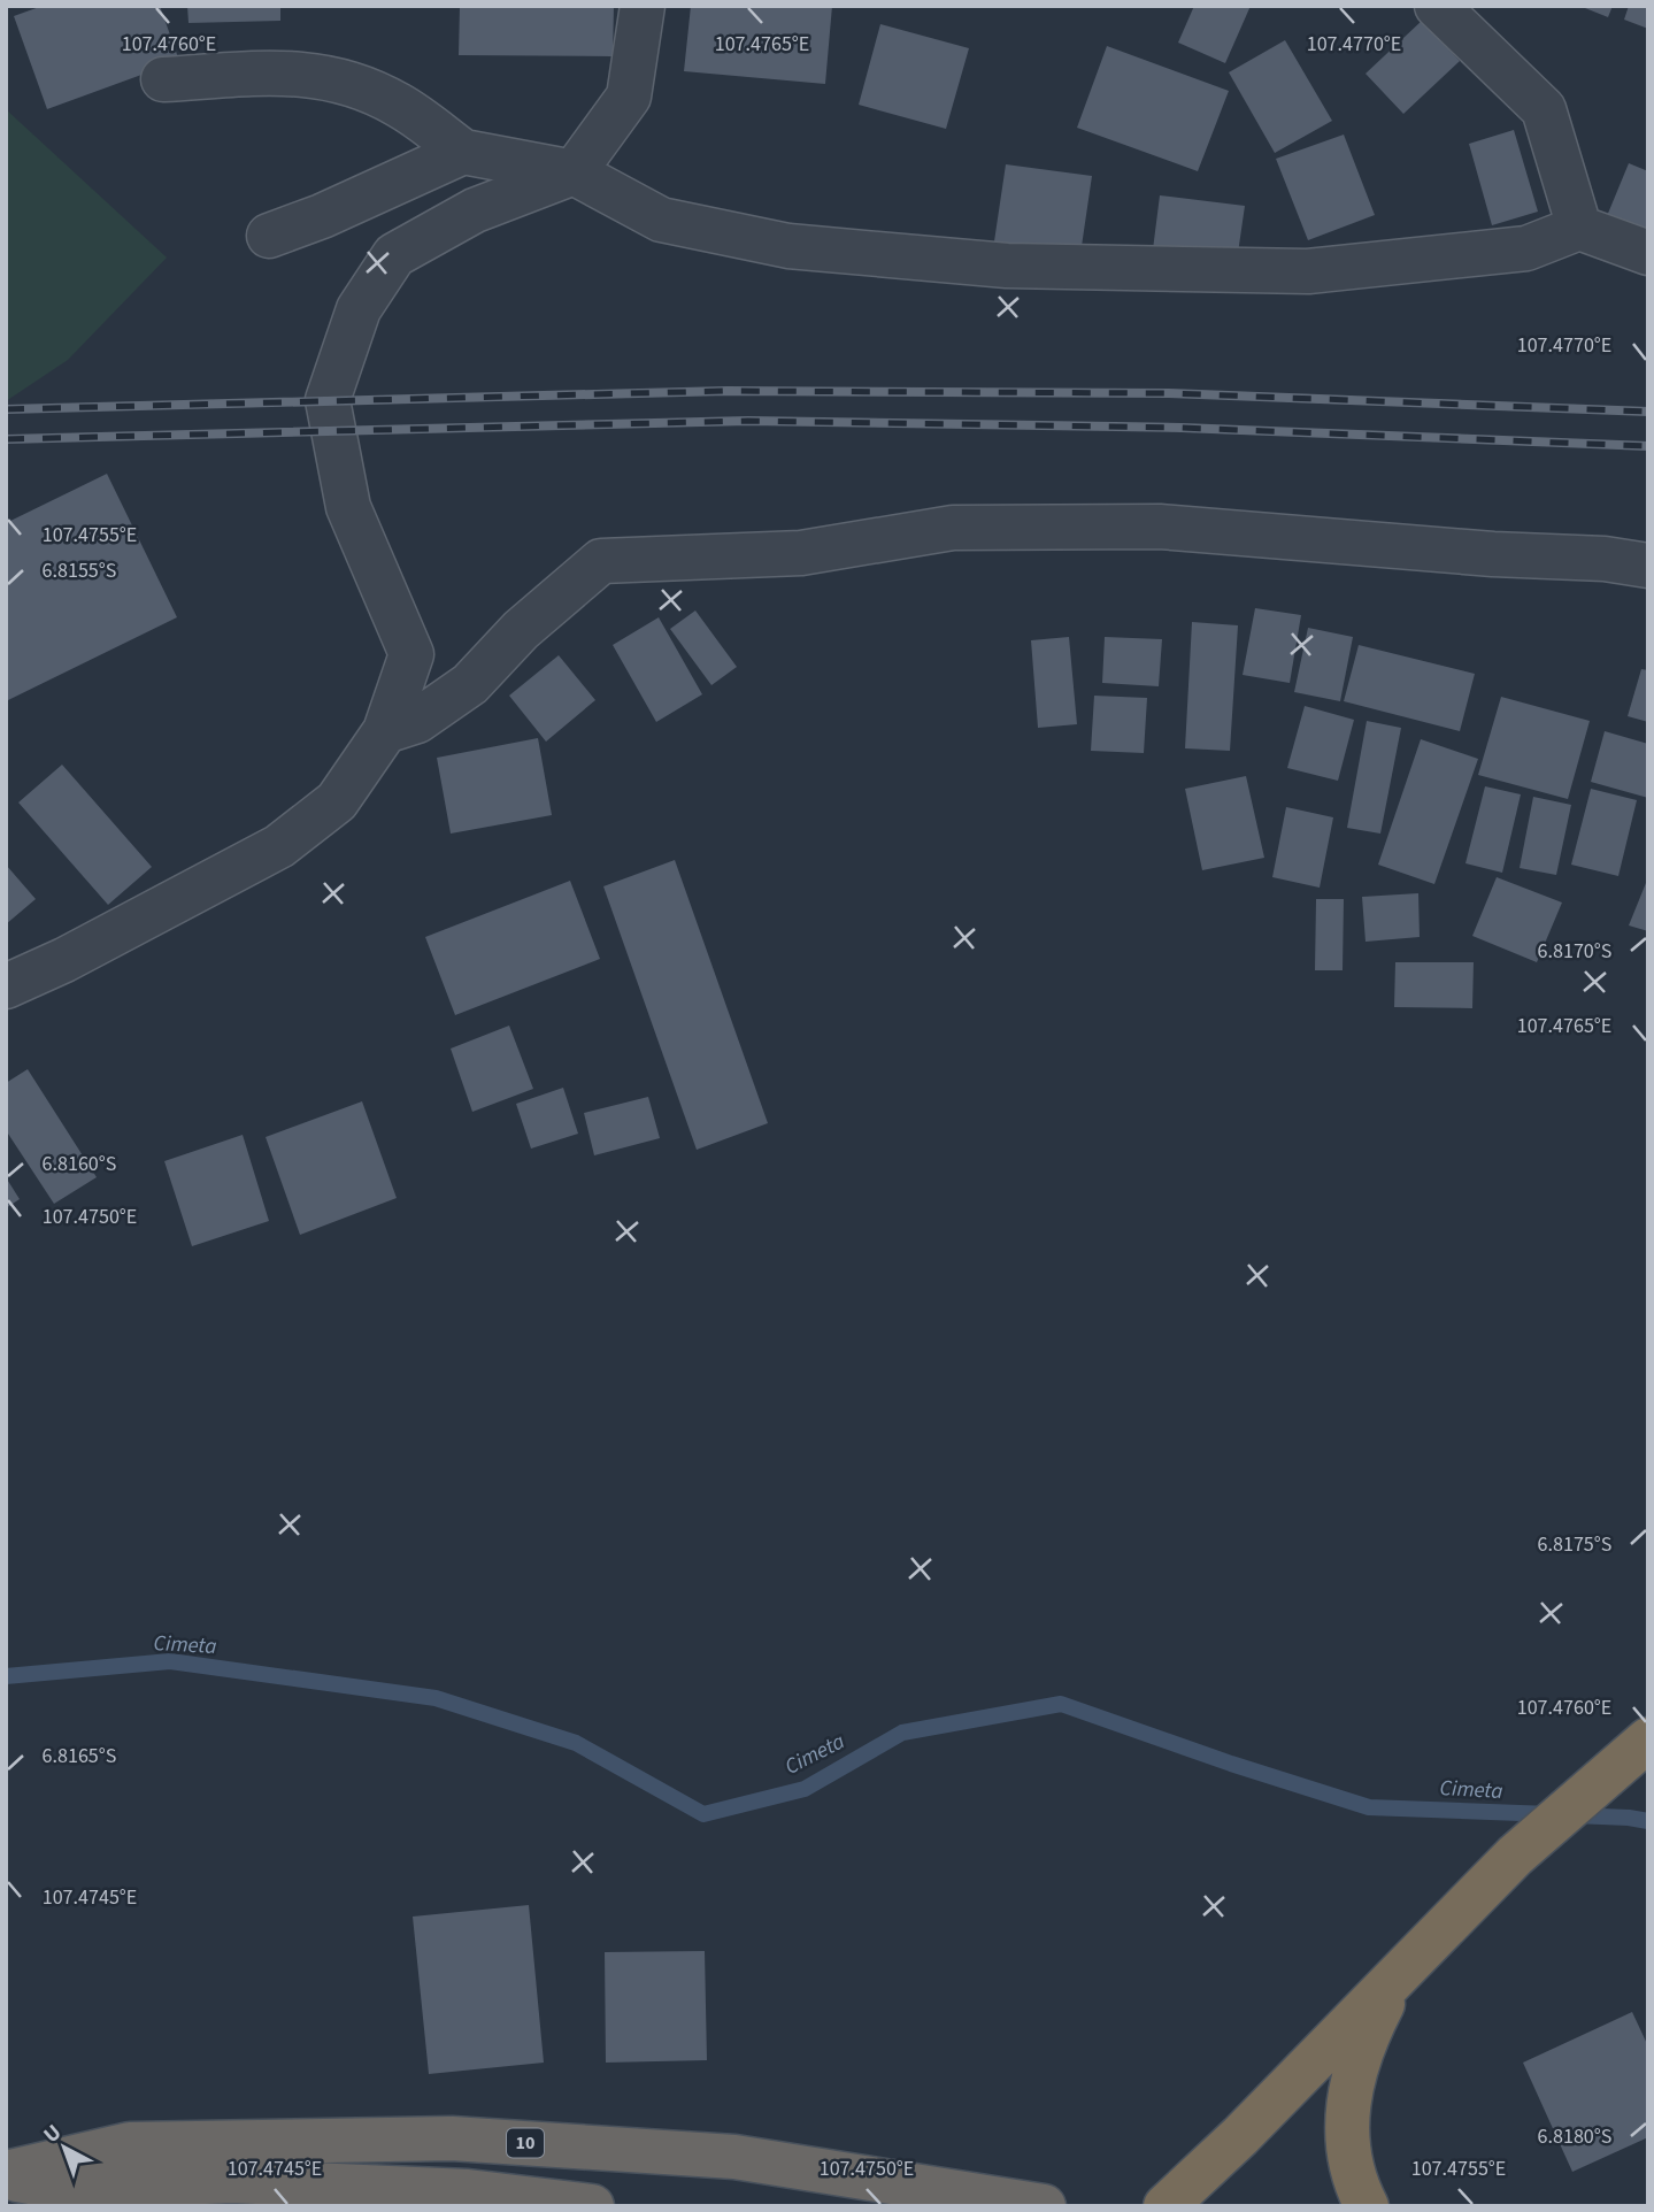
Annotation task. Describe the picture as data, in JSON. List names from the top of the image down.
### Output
{
  "streets": {
    "highway": ["10"]
  },
  "water": ["Cimeta"],
  "north": "top left",
  "coordinates": [
    "107.4760°E",
    "107.4765°E",
    "107.4770°E",
    "107.4755°E",
    "6.8155°S",
    "6.8170°S",
    "6.8160°S",
    "107.4750°E",
    "6.8175°S",
    "6.8165°S",
    "107.4745°E",
    "6.8180°S"
  ]
}
